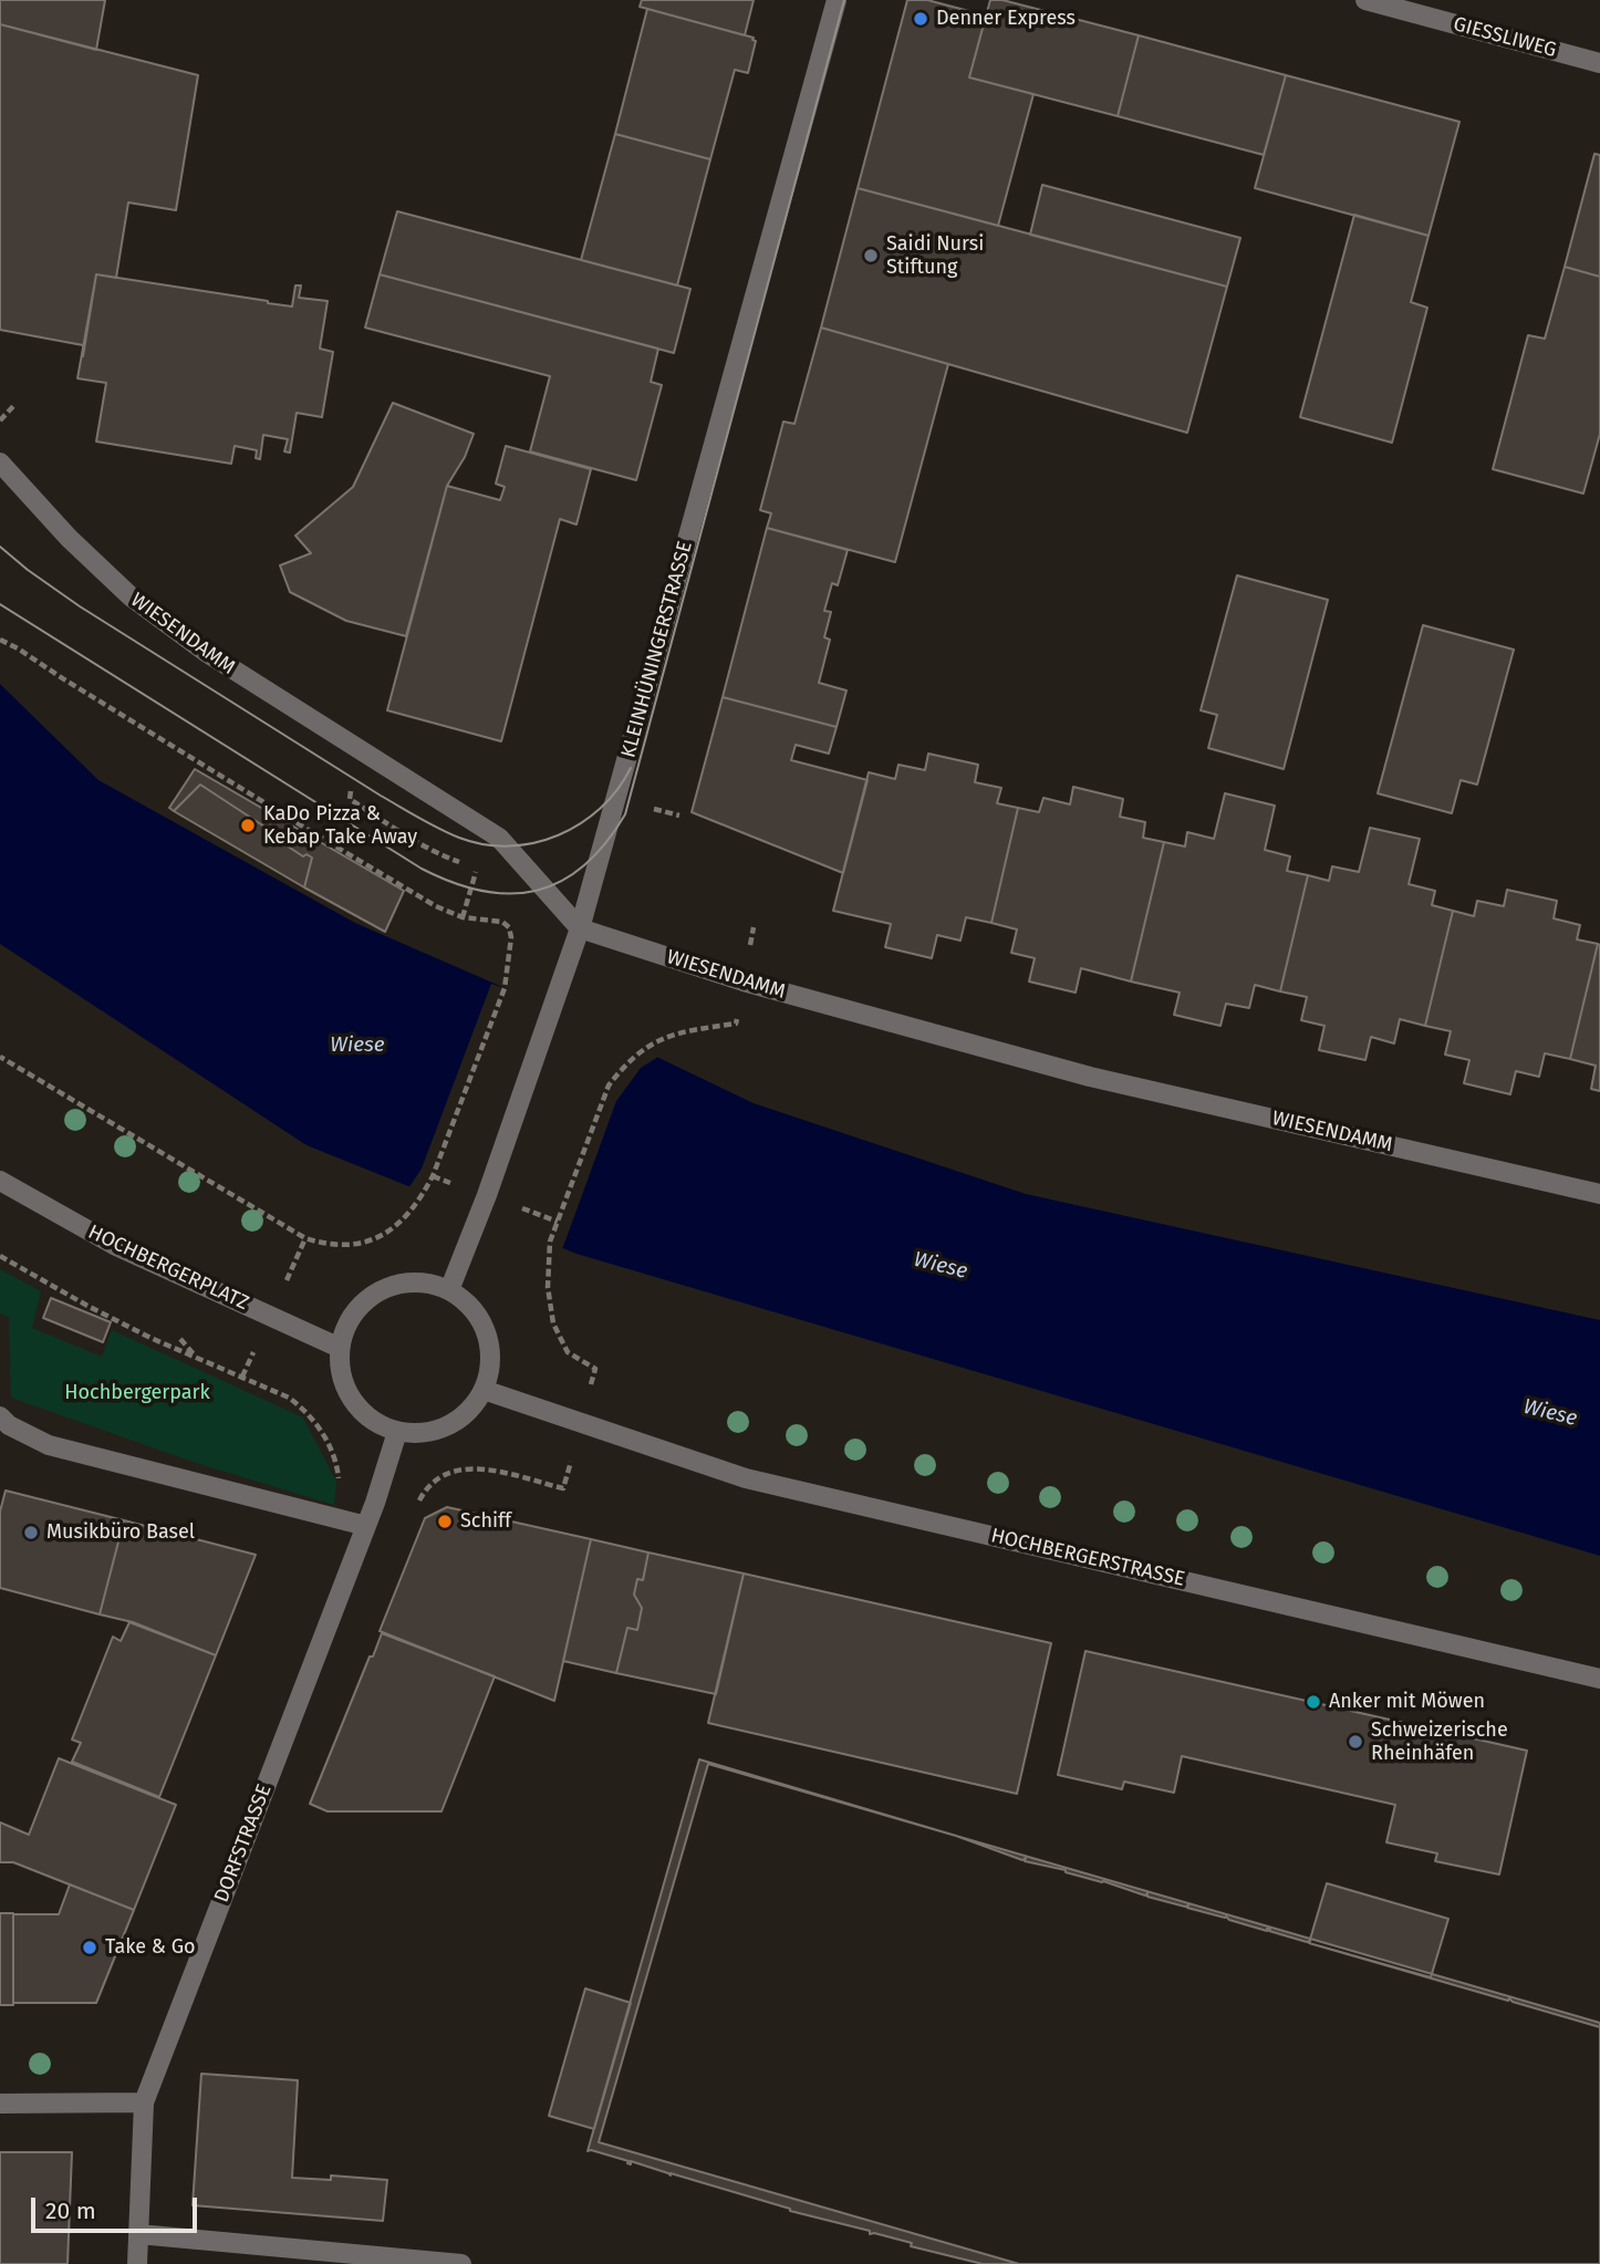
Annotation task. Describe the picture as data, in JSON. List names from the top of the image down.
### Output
{
  "streets": {
    "street": [
      "GIESSLIWEG",
      "WIESENDAMM",
      "KLEINHÜNINGERSTRASSE",
      "HOCHBERGERPLATZ",
      "HOCHBERGERSTRASSE",
      "DORFSTRASSE"
    ]
  },
  "crossings": [
    ["WIESENDAMM", "KLEINHÜNINGERSTRASSE"],
    ["KLEINHÜNINGERSTRASSE", "HOCHBERGERPLATZ"],
    ["KLEINHÜNINGERSTRASSE", "HOCHBERGERSTRASSE"],
    ["KLEINHÜNINGERSTRASSE", "DORFSTRASSE"],
    ["HOCHBERGERPLATZ", "HOCHBERGERSTRASSE"],
    ["HOCHBERGERPLATZ", "DORFSTRASSE"],
    ["HOCHBERGERSTRASSE", "DORFSTRASSE"]
  ],
  "water": ["Wiese"],
  "parks": ["Hochbergerpark"],
  "places": [
    "Denner Express",
    "Saidi Nursi Stiftung",
    "KaDo Pizza & Kebap Take Away",
    "Schiff",
    "Musikbüro Basel",
    "Anker mit Möwen",
    "Schweizerische Rheinhäfen",
    "Take & Go"
  ],
  "scale_bar": "20 m"
}
